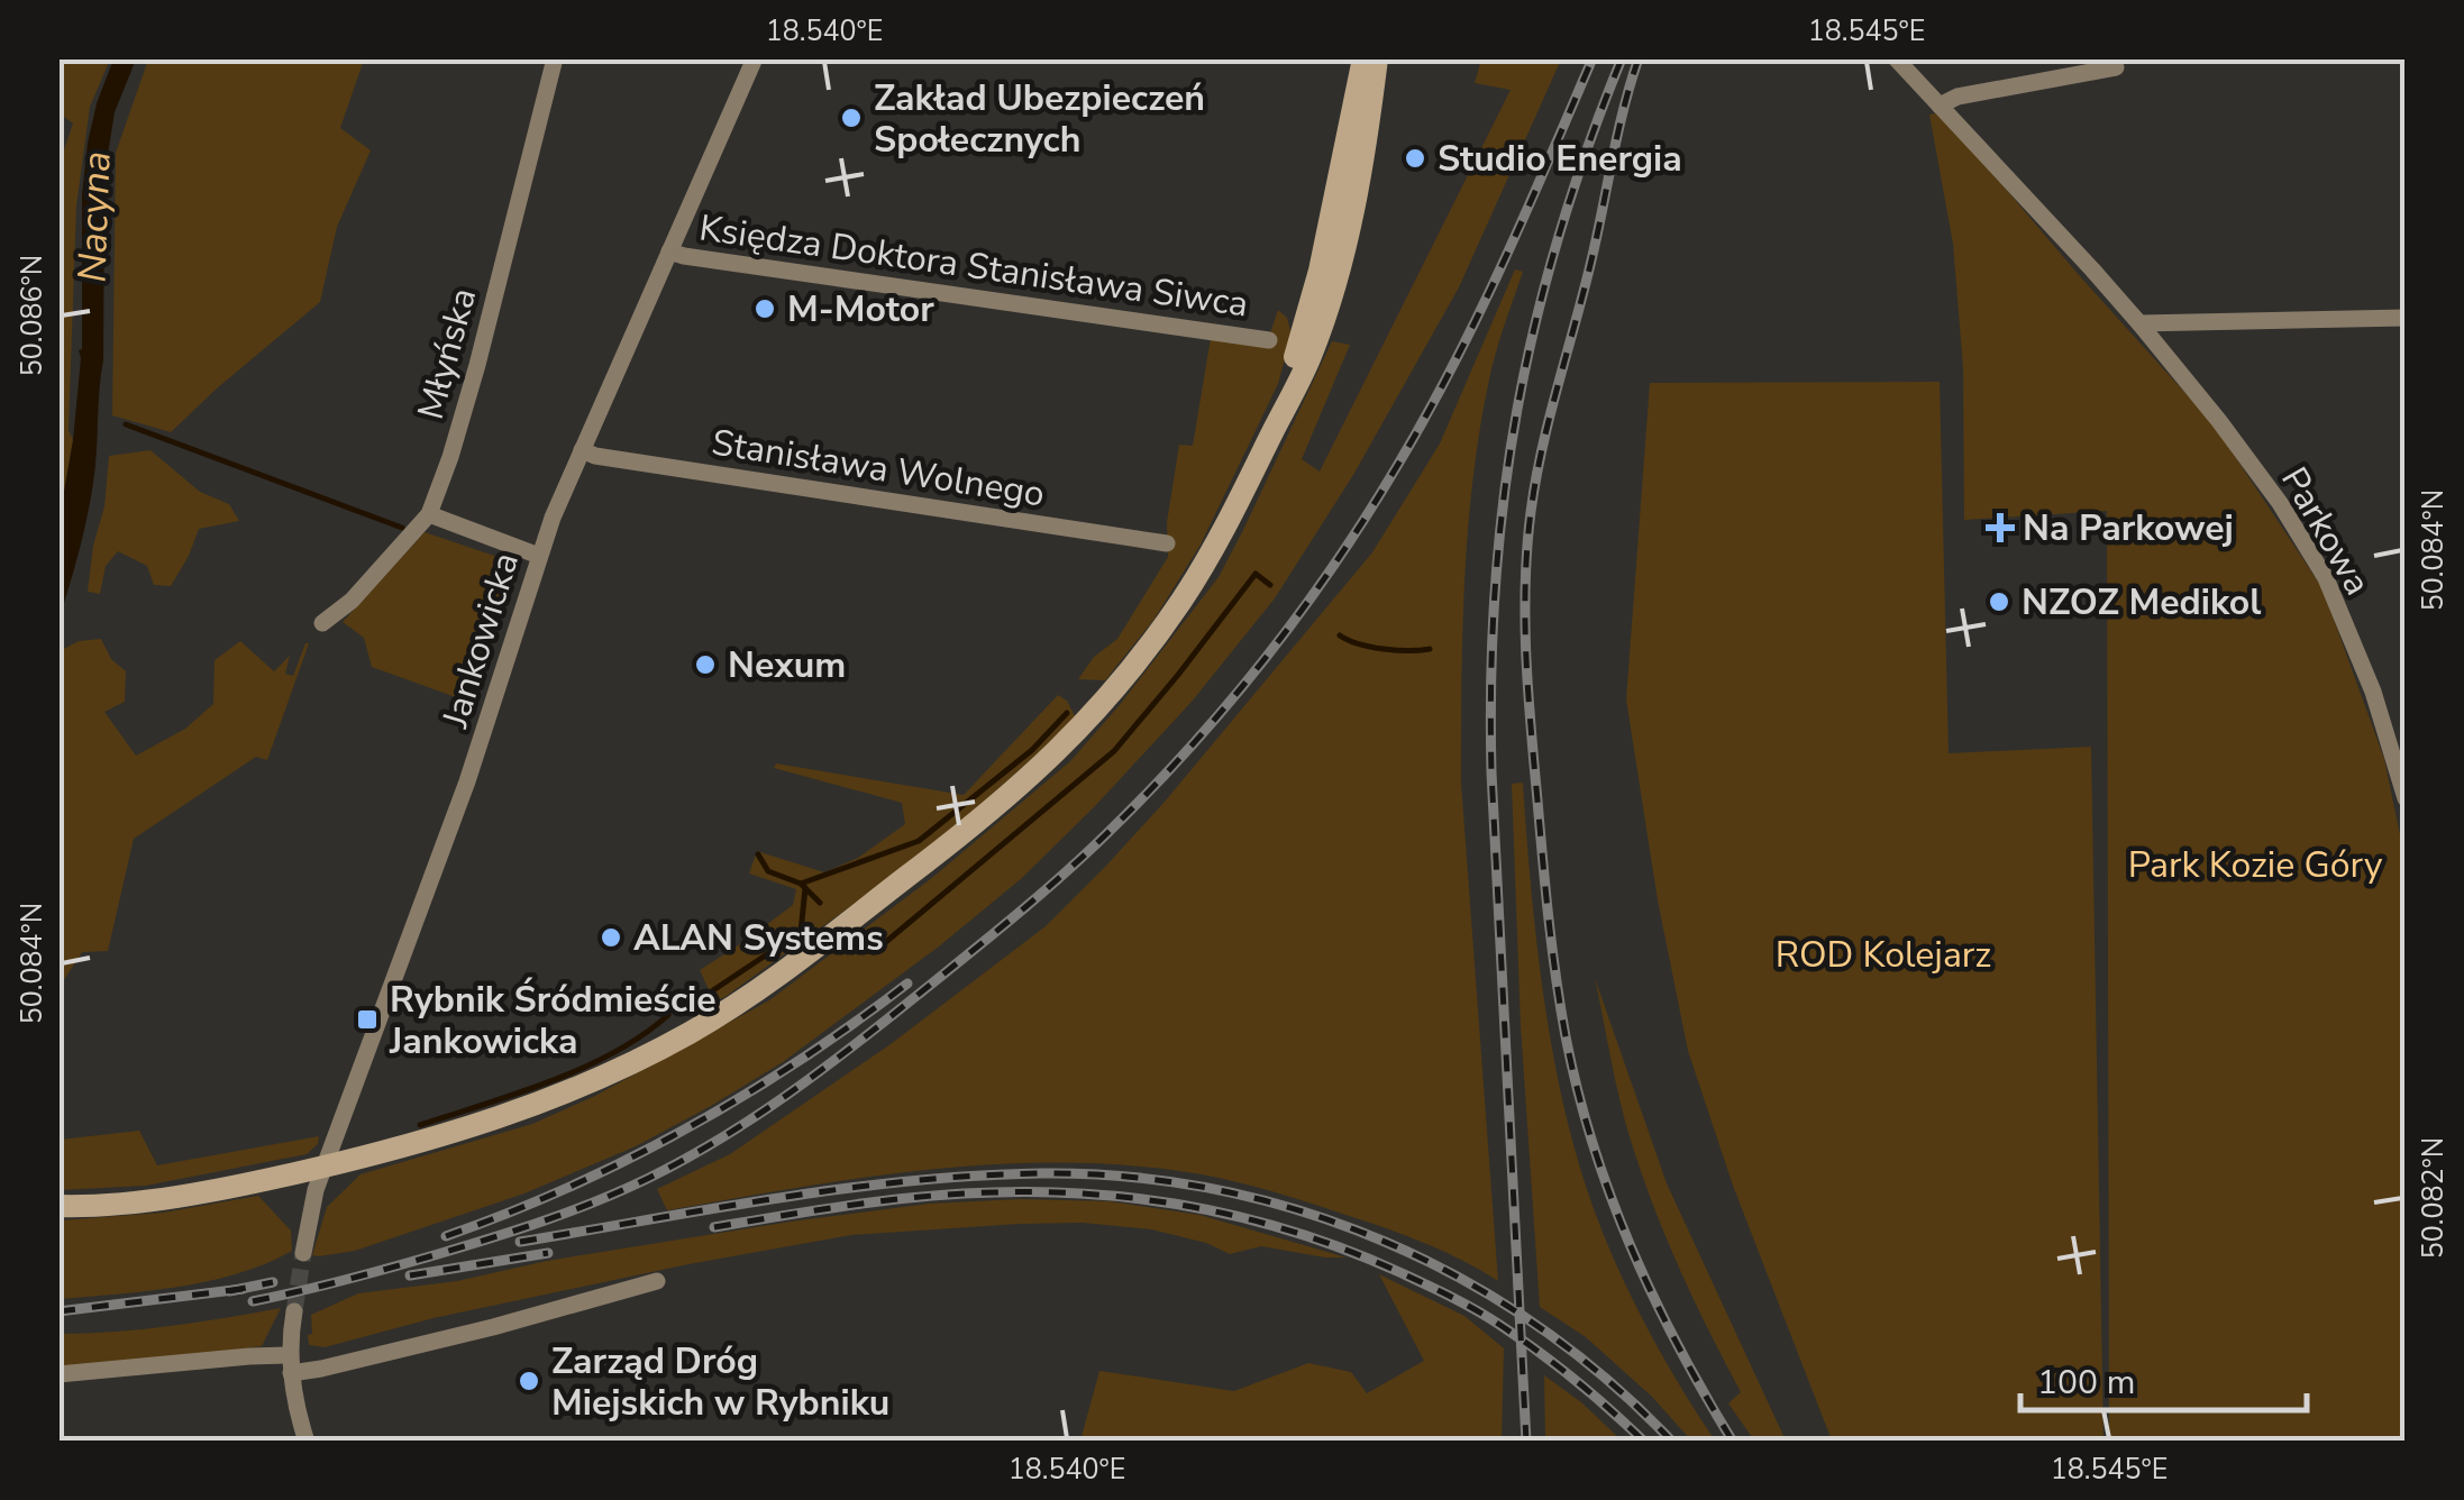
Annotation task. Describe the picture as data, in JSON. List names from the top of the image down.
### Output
{
  "streets": {
    "street": [
      "Księdza Doktora Stanisława Siwca",
      "Młyńska",
      "Stanisława Wolnego",
      "Parkowa",
      "Jankowicka"
    ]
  },
  "crossings": [
    ["Księdza Doktora Stanisława Siwca", "Jankowicka"],
    ["Stanisława Wolnego", "Jankowicka"]
  ],
  "water": ["Nacyna"],
  "parks": ["Park Kozie Góry", "ROD Kolejarz"],
  "places": {
    "other": [
      "Zakład Ubezpieczeń Społecznych",
      "Studio Energia",
      "M-Motor",
      "NZOZ Medikol",
      "Nexum",
      "ALAN Systems",
      "Zarząd Dróg Miejskich w Rybniku"
    ],
    "health": ["Na Parkowej"],
    "transit": ["Rybnik Śródmieście Jankowicka"]
  },
  "scale_bar": "100 m",
  "coordinates": [
    "18.540°E",
    "18.545°E",
    "50.086°N",
    "50.084°N",
    "50.082°N"
  ]
}
